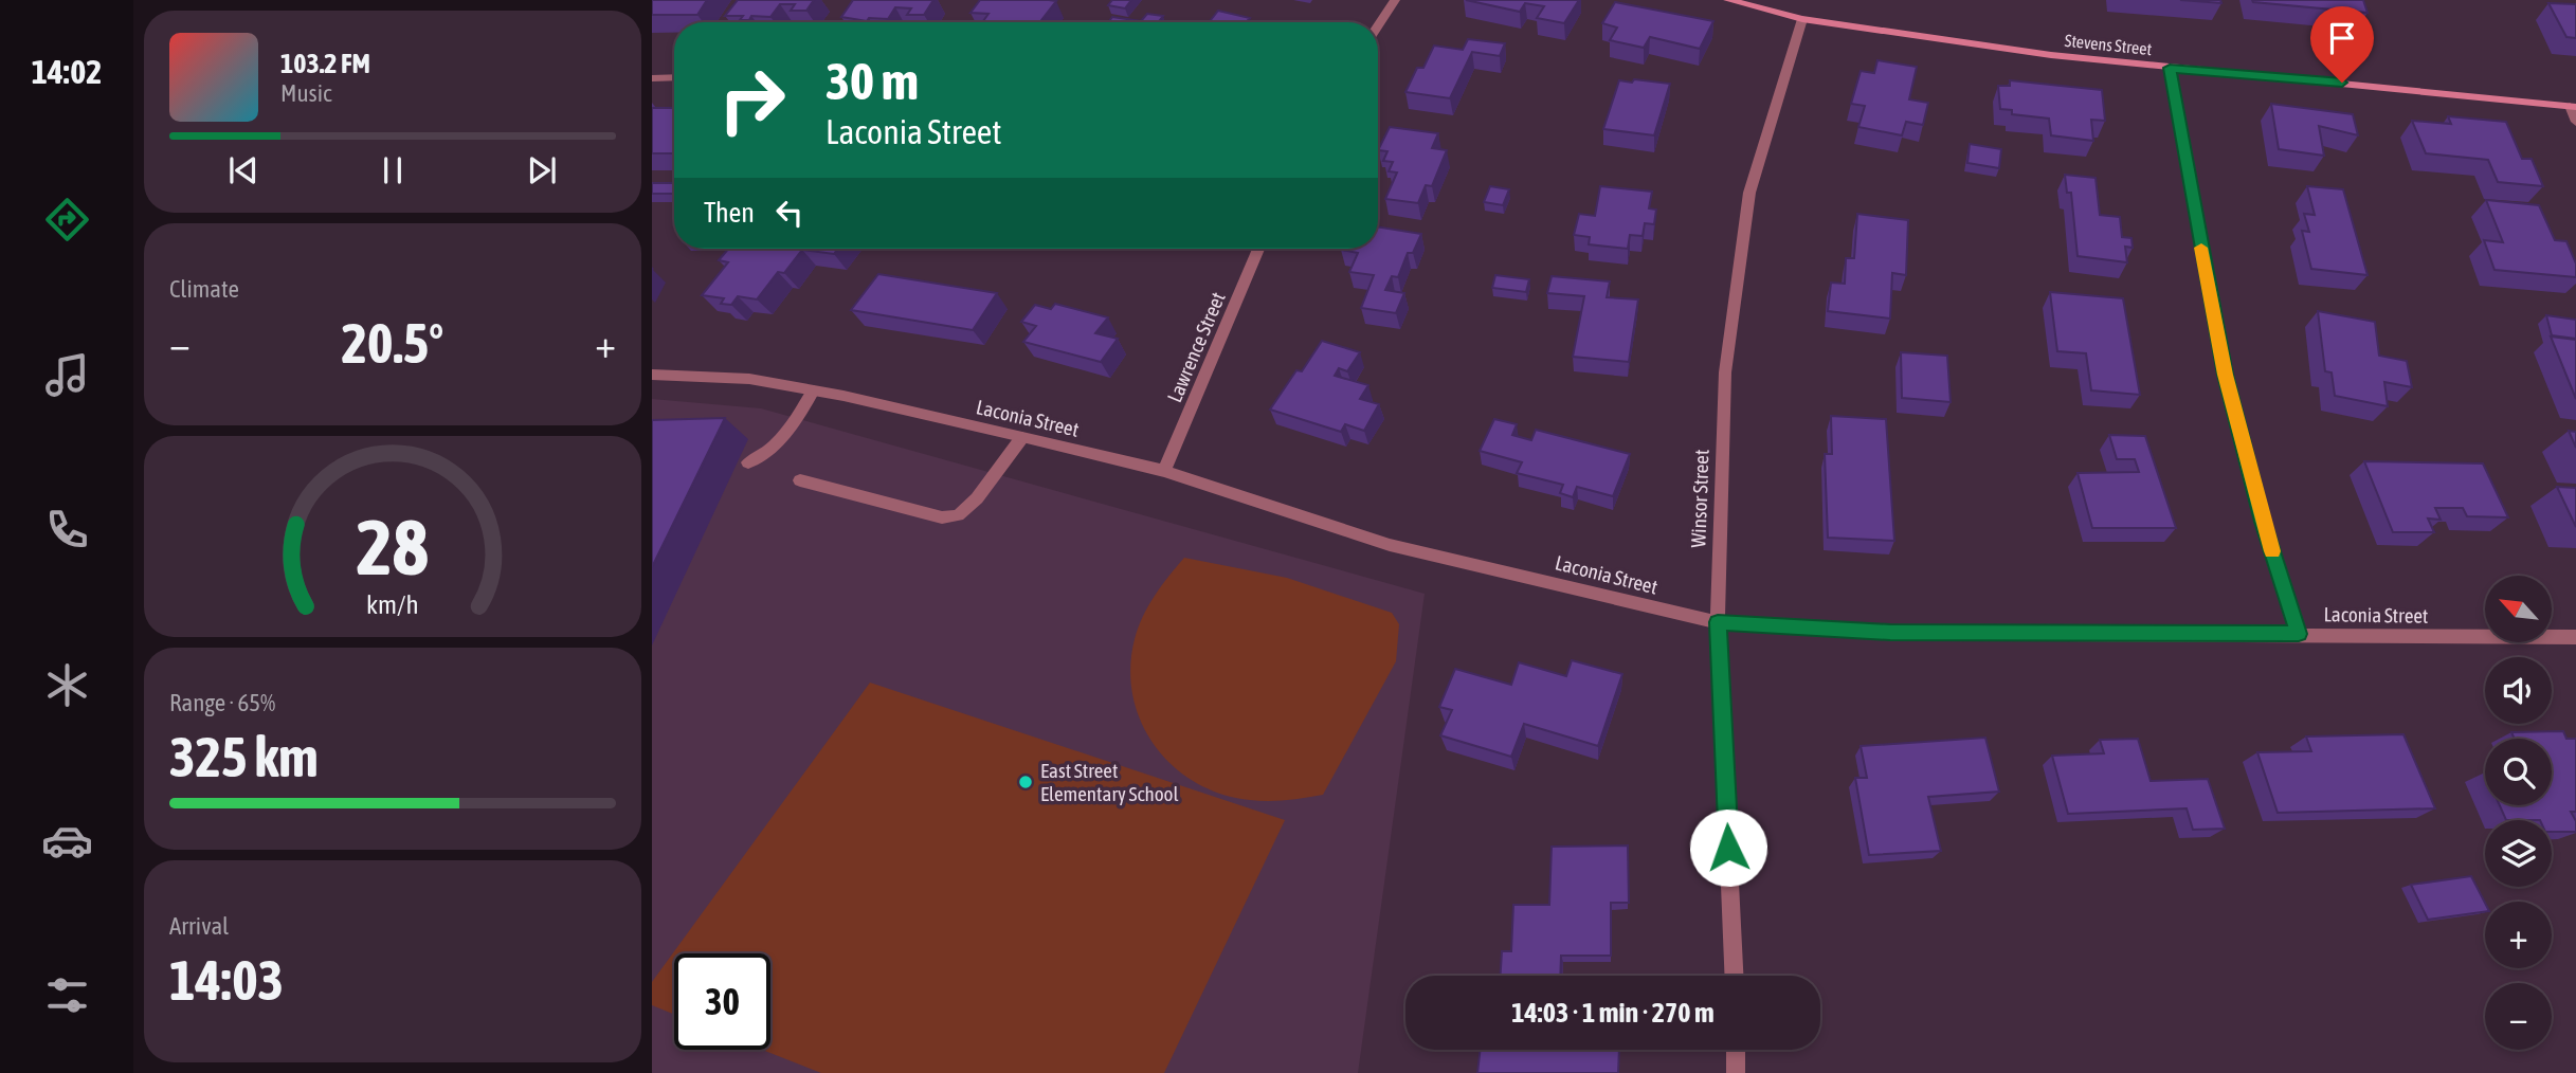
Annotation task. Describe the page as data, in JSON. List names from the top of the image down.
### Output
{
  "streets": {
    "street": [
      "Stevens Street",
      "Lawrence Street",
      "Laconia Street",
      "Winsor Street"
    ]
  },
  "crossings": [
    ["Stevens Street", "Winsor Street"],
    ["Lawrence Street", "Laconia Street"],
    ["Laconia Street", "Winsor Street"]
  ],
  "places": ["East Street Elementary School"],
  "north": "top left",
  "page": {
    "tabs": "14:02",
    "turn": ["30 m", "Laconia Street"],
    "song": ["103.2 FM", "Music"],
    "then": "Then",
    "tile": [
      "Climate",
      ["Range · 65%", "325 km"],
      ["Arrival", "14:03"]
    ],
    "heat": ["−", "20.5°", "+"],
    "map_buttons": ["+", "−"],
    "limit": "30",
    "trip": "14:03 · 1 min · 270 m",
    "gauge": ["28", "km/h"]
  }
}
